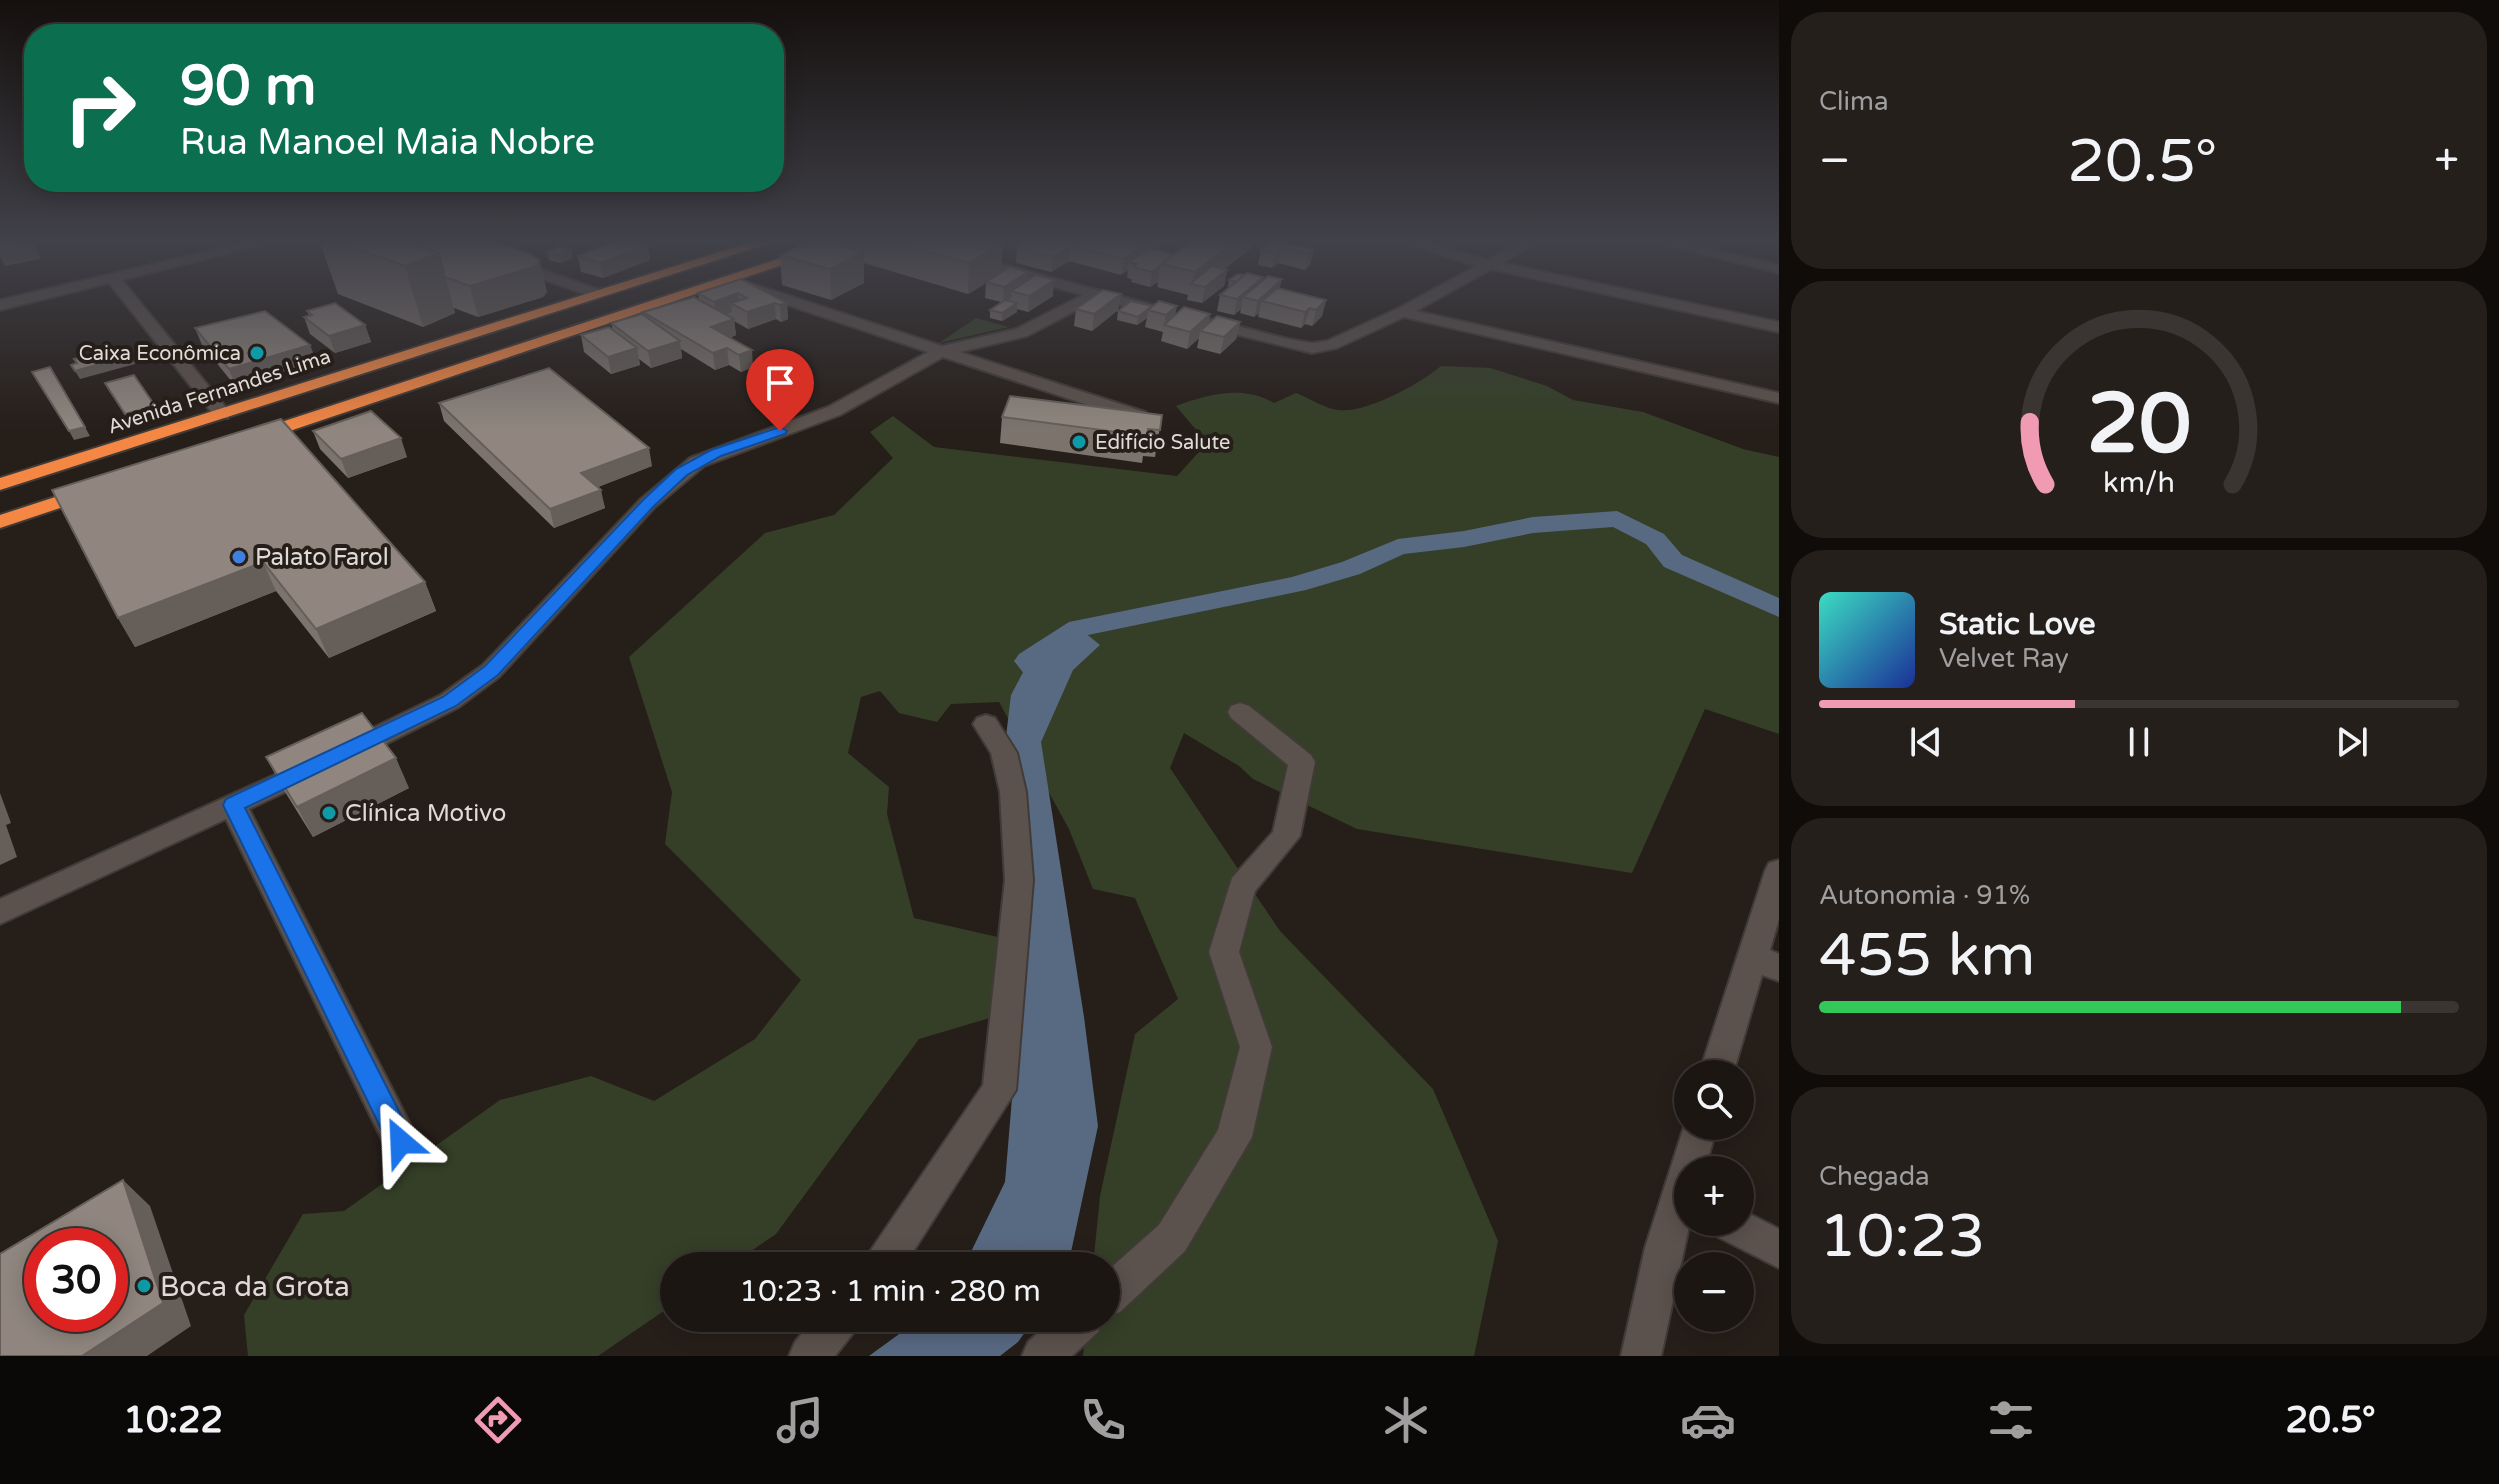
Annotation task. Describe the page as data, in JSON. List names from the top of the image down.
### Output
{
  "streets": {
    "highway": ["Avenida Fernandes Lima"]
  },
  "places": [
    "Caixa Econômica",
    "Edifício Salute",
    "Palato Farol",
    "Clínica Motivo",
    "Boca da Grota"
  ],
  "page": {
    "tile": [
      "Clima",
      ["Autonomia · 91%", "455 km"],
      ["Chegada", "10:23"]
    ],
    "turn": ["90 m", "Rua Manoel Maia Nobre"],
    "heat": ["−", "20.5°", "+"],
    "song": ["Static Love", "Velvet Ray"],
    "map_buttons": ["+", "−"],
    "limit": "30",
    "trip": "10:23 · 1 min · 280 m",
    "tabs": ["10:22", "20.5°"],
    "gauge": ["20", "km/h"]
  }
}
